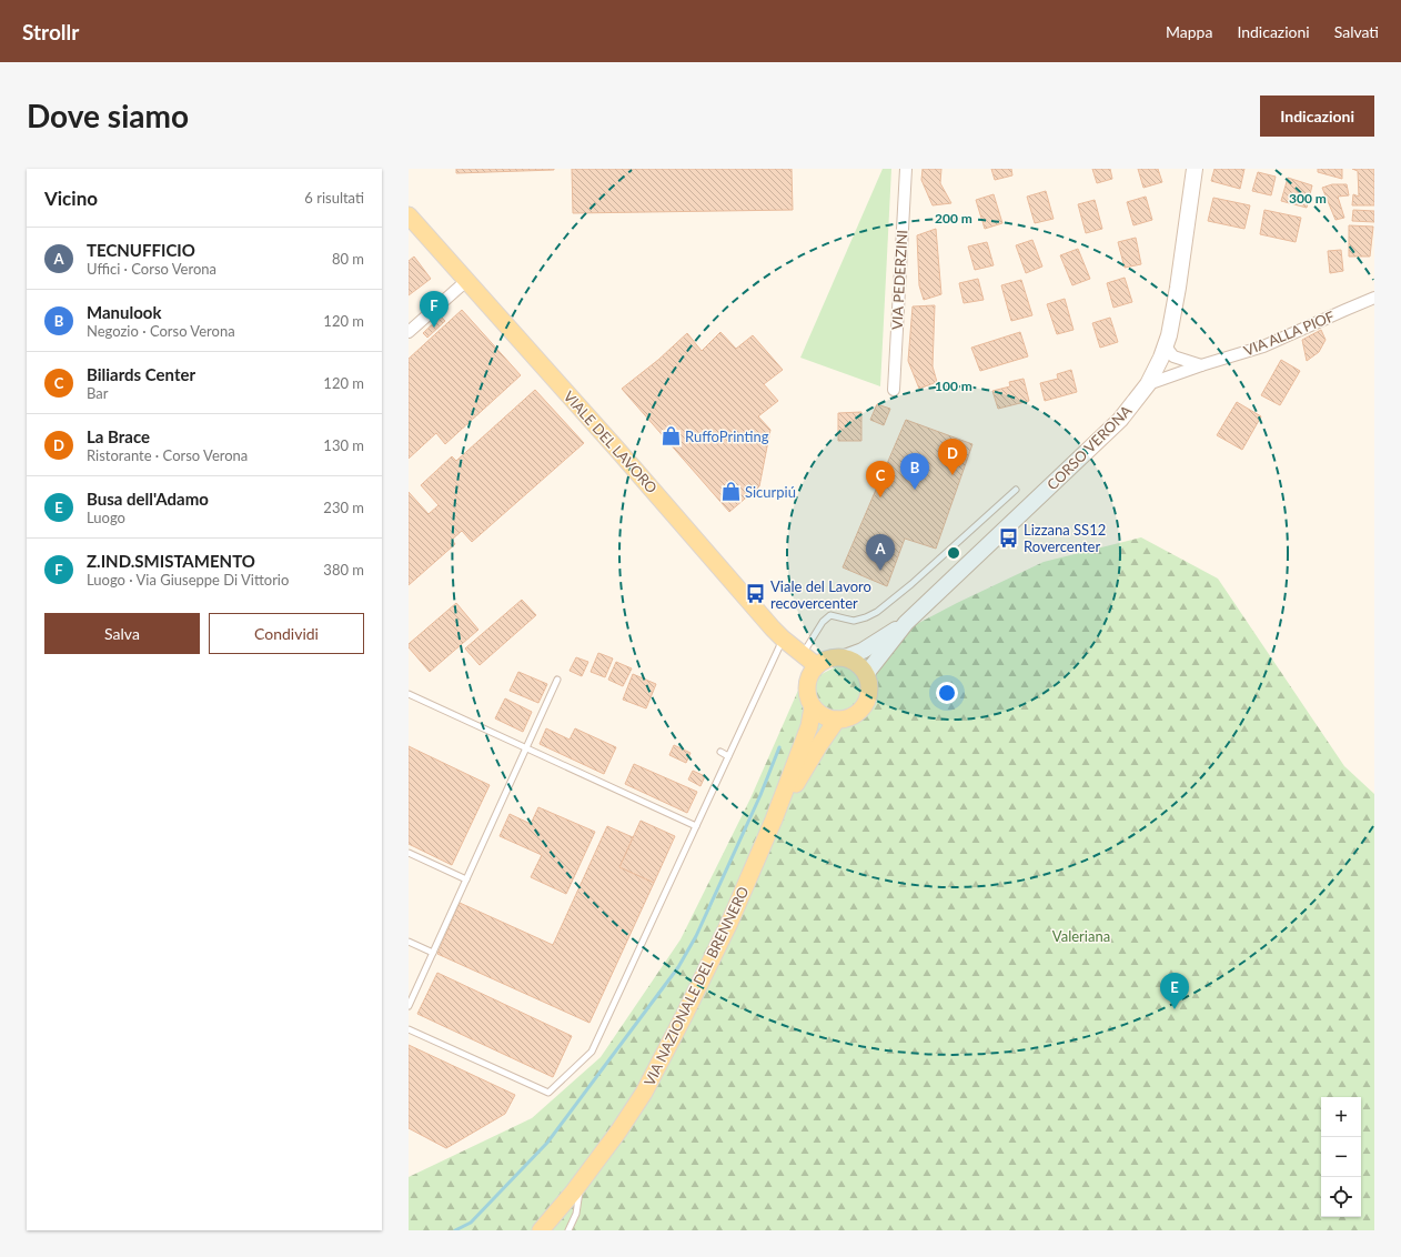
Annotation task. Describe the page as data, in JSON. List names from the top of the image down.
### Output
{
  "streets": {
    "main road": ["VIALE DEL LAVORO", "CORSO VERONA", "VIA NAZIONALE DEL BRENNERO"],
    "street": ["VIA PEDERZINI", "VIA ALLA PIOF"]
  },
  "crossings": [
    ["VIA ALLA PIOF", "CORSO VERONA"],
    ["VIALE DEL LAVORO", "VIA NAZIONALE DEL BRENNERO"]
  ],
  "parks": ["Valeriana"],
  "places": {
    "shop": ["RuffoPrinting", "Sicurpiú"],
    "bus stop": ["Lizzana SS12 Rovercenter", "Viale del Lavoro recovercenter"]
  },
  "page": {
    "header": "Strollr",
    "nav": ["Mappa", "Indicazioni", "Salvati"],
    "buttons": [
      "Indicazioni",
      ["Salva", "Condividi"]
    ],
    "title": "Dove siamo",
    "heading": ["Vicino", "6 risultati"],
    "list": [
      {
        "mark": "A",
        "name": "TECNUFFICIO",
        "note": "Uffici · Corso Verona",
        "value": "80 m"
      },
      {
        "mark": "B",
        "name": "Manulook",
        "note": "Negozio · Corso Verona",
        "value": "120 m"
      },
      {
        "mark": "C",
        "name": "Biliards Center",
        "note": "Bar",
        "value": "120 m"
      },
      {
        "mark": "D",
        "name": "La Brace",
        "note": "Ristorante · Corso Verona",
        "value": "130 m"
      },
      {
        "mark": "E",
        "name": "Busa dell'Adamo",
        "note": "Luogo",
        "value": "230 m"
      },
      {
        "mark": "F",
        "name": "Z.IND.SMISTAMENTO",
        "note": "Luogo · Via Giuseppe Di Vittorio",
        "value": "380 m"
      }
    ],
    "pins": [
      "F",
      "D",
      "B",
      "C",
      "A",
      "E"
    ],
    "map_buttons": ["+", "−"]
  },
  "rings": ["300 m", "200 m", "100 m"]
}
